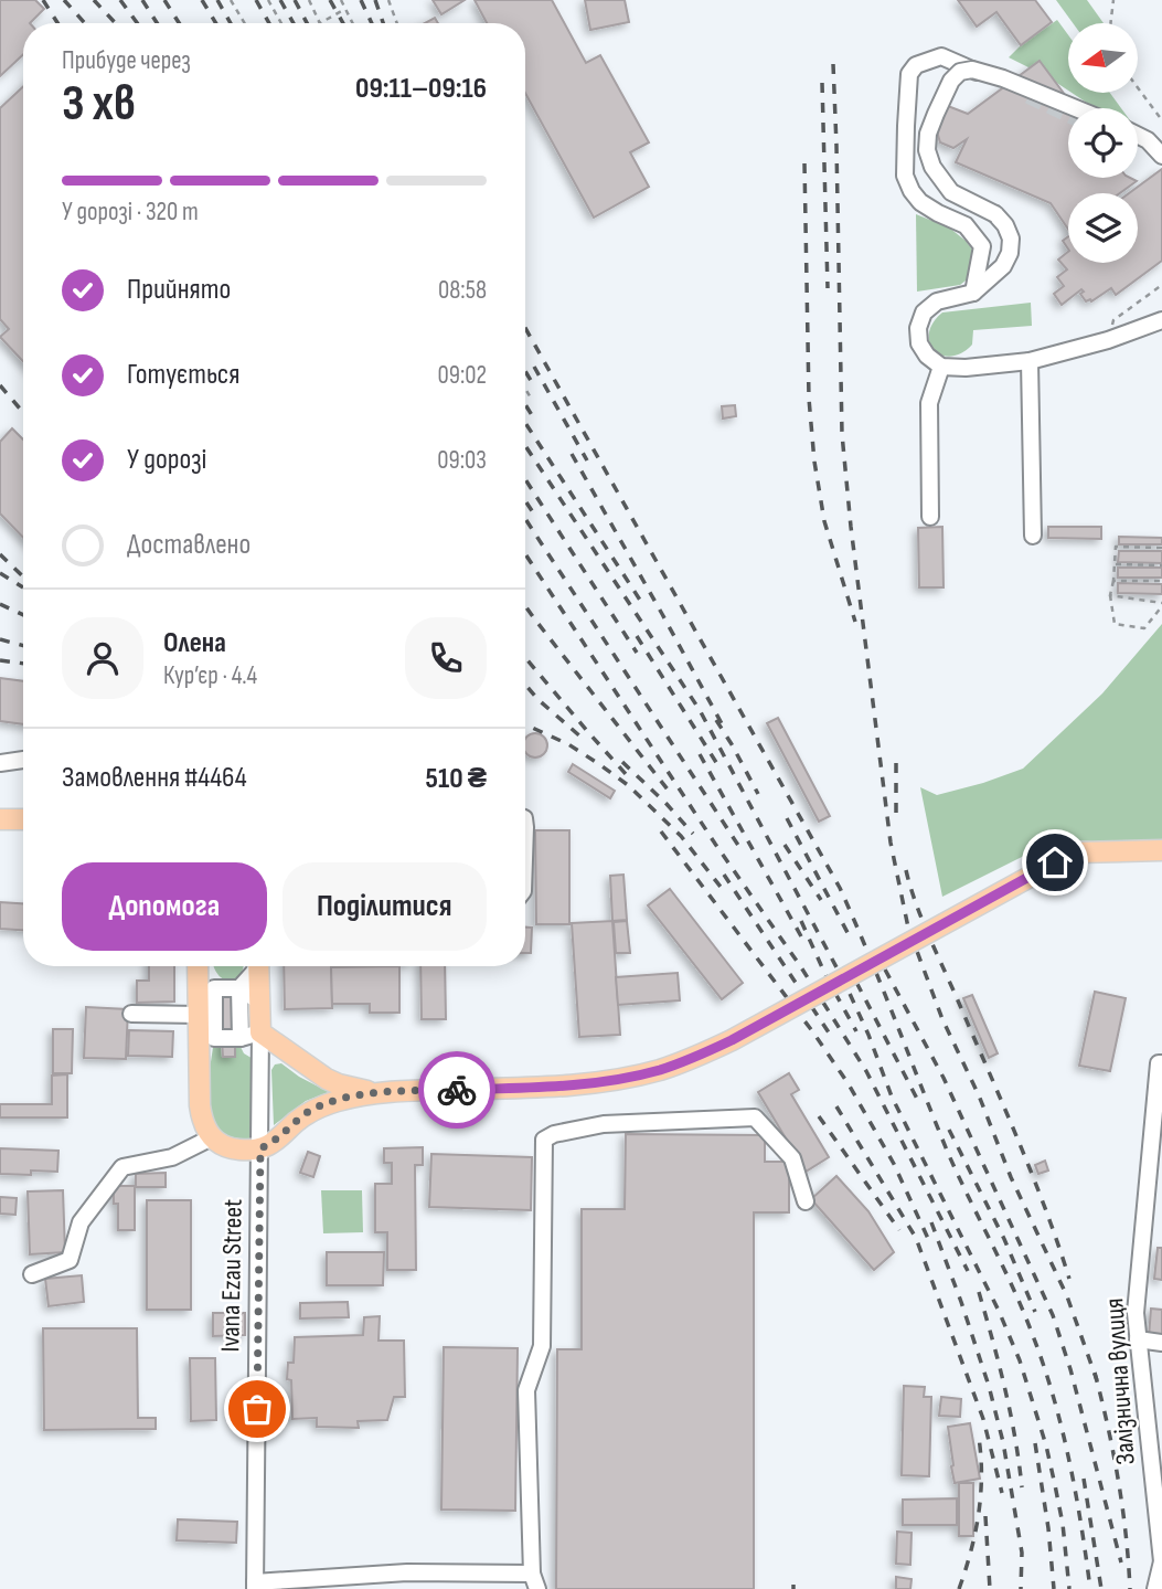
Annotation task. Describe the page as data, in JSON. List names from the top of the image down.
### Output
{
  "streets": {
    "main road": ["Ivana Ezau Street"],
    "street": ["Залізнична вулиця"]
  },
  "north": "left",
  "page": {
    "heading": ["3 хв", "Прибуде через", "09:11–09:16"],
    "panel": [
      "Олена",
      "Кур’єр · 4.4",
      "Замовлення #4464",
      "510 ₴"
    ],
    "bar": "У дорозі · 320 m",
    "list": [
      ["Прийнято", "08:58"],
      ["Готується", "09:02"],
      ["У дорозі", "09:03"],
      "Доставлено"
    ],
    "buttons": ["Допомога", "Поділитися"]
  }
}
